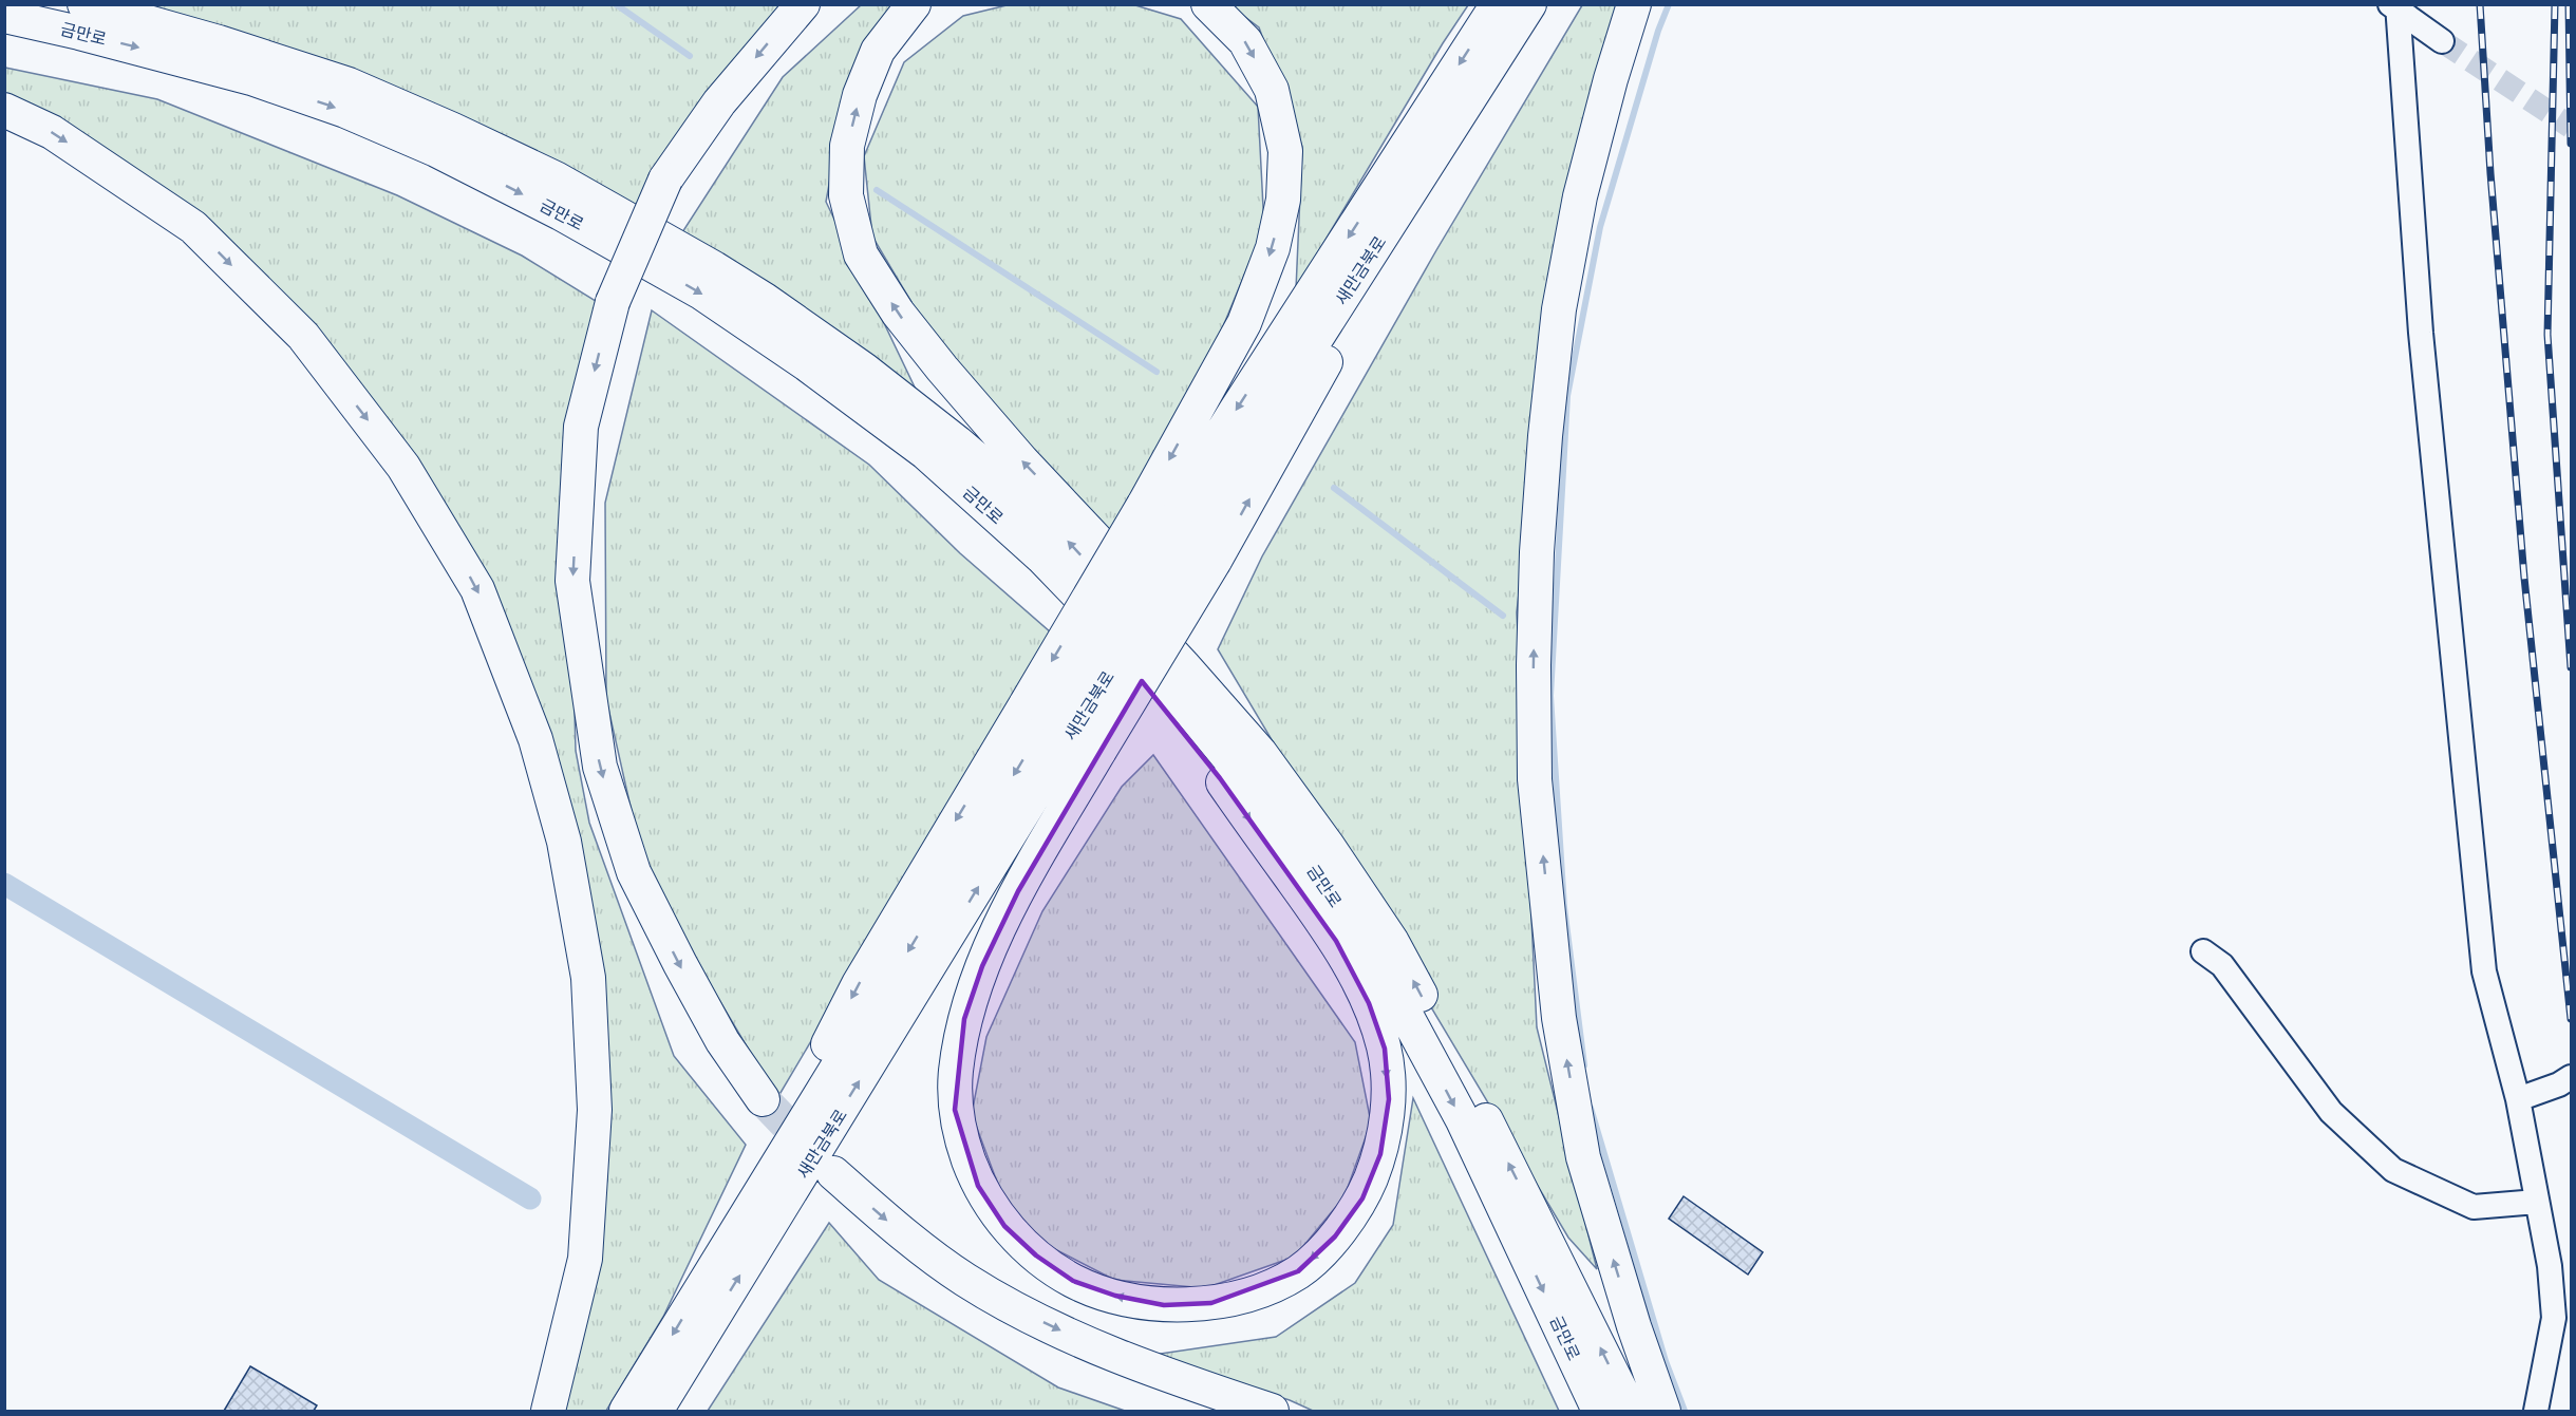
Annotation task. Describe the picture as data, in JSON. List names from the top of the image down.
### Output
{
  "streets": {
    "highway": ["금만로", "새만금북로"]
  }
}
